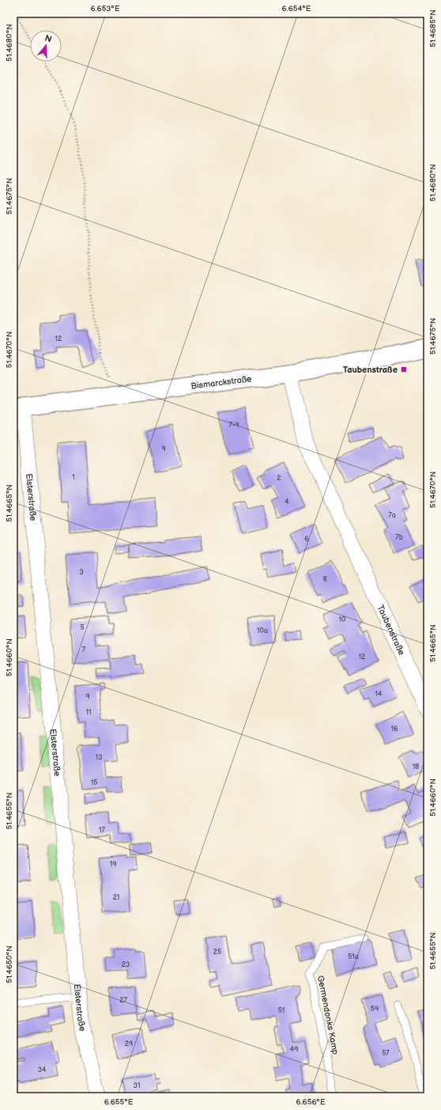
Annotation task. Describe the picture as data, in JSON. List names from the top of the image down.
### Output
{
  "streets": {
    "main road": ["Bismarckstraße"],
    "street": ["Elsterstraße", "Taubenstraße"],
    "lane": ["Germendonks Kamp"]
  },
  "crossings": [
    ["Bismarckstraße", "Elsterstraße"],
    ["Bismarckstraße", "Taubenstraße"]
  ],
  "places": {
    "transit": ["Taubenstraße"]
  },
  "house_numbers": [
    "12",
    "7-9",
    "9",
    "1",
    "2",
    "4",
    "7a",
    "7b",
    "6",
    "3",
    "8",
    "10",
    "5",
    "10a",
    "7",
    "12",
    "14",
    "9",
    "11",
    "16",
    "13",
    "18",
    "15",
    "17",
    "19",
    "21",
    "25",
    "51a",
    "23",
    "27",
    "59",
    "51",
    "29",
    "49",
    "57",
    "34",
    "31"
  ],
  "north": "top",
  "coordinates": [
    "6.653°E",
    "6.654°E",
    "51.4685°N",
    "51.4680°N",
    "51.4675°N",
    "51.4670°N",
    "51.4665°N",
    "51.4660°N",
    "51.4655°N",
    "51.4650°N",
    "6.655°E",
    "6.656°E"
  ]
}
